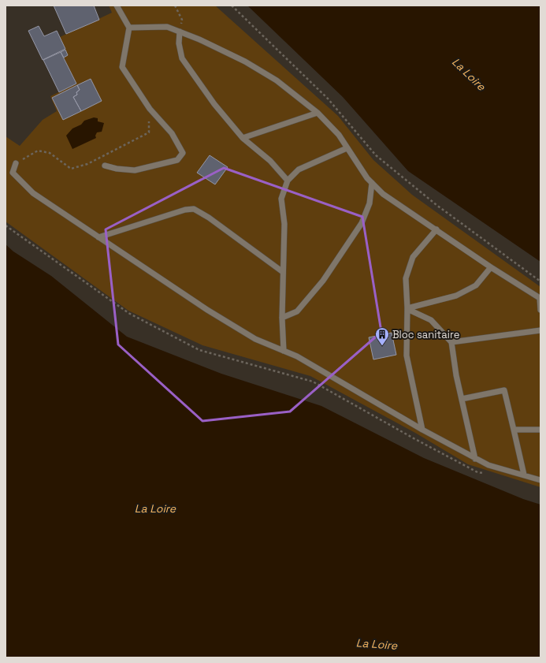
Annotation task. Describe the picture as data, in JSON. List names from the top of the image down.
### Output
{
  "water": ["La Loire"],
  "places": {
    "building": ["Bloc sanitaire"]
  }
}
